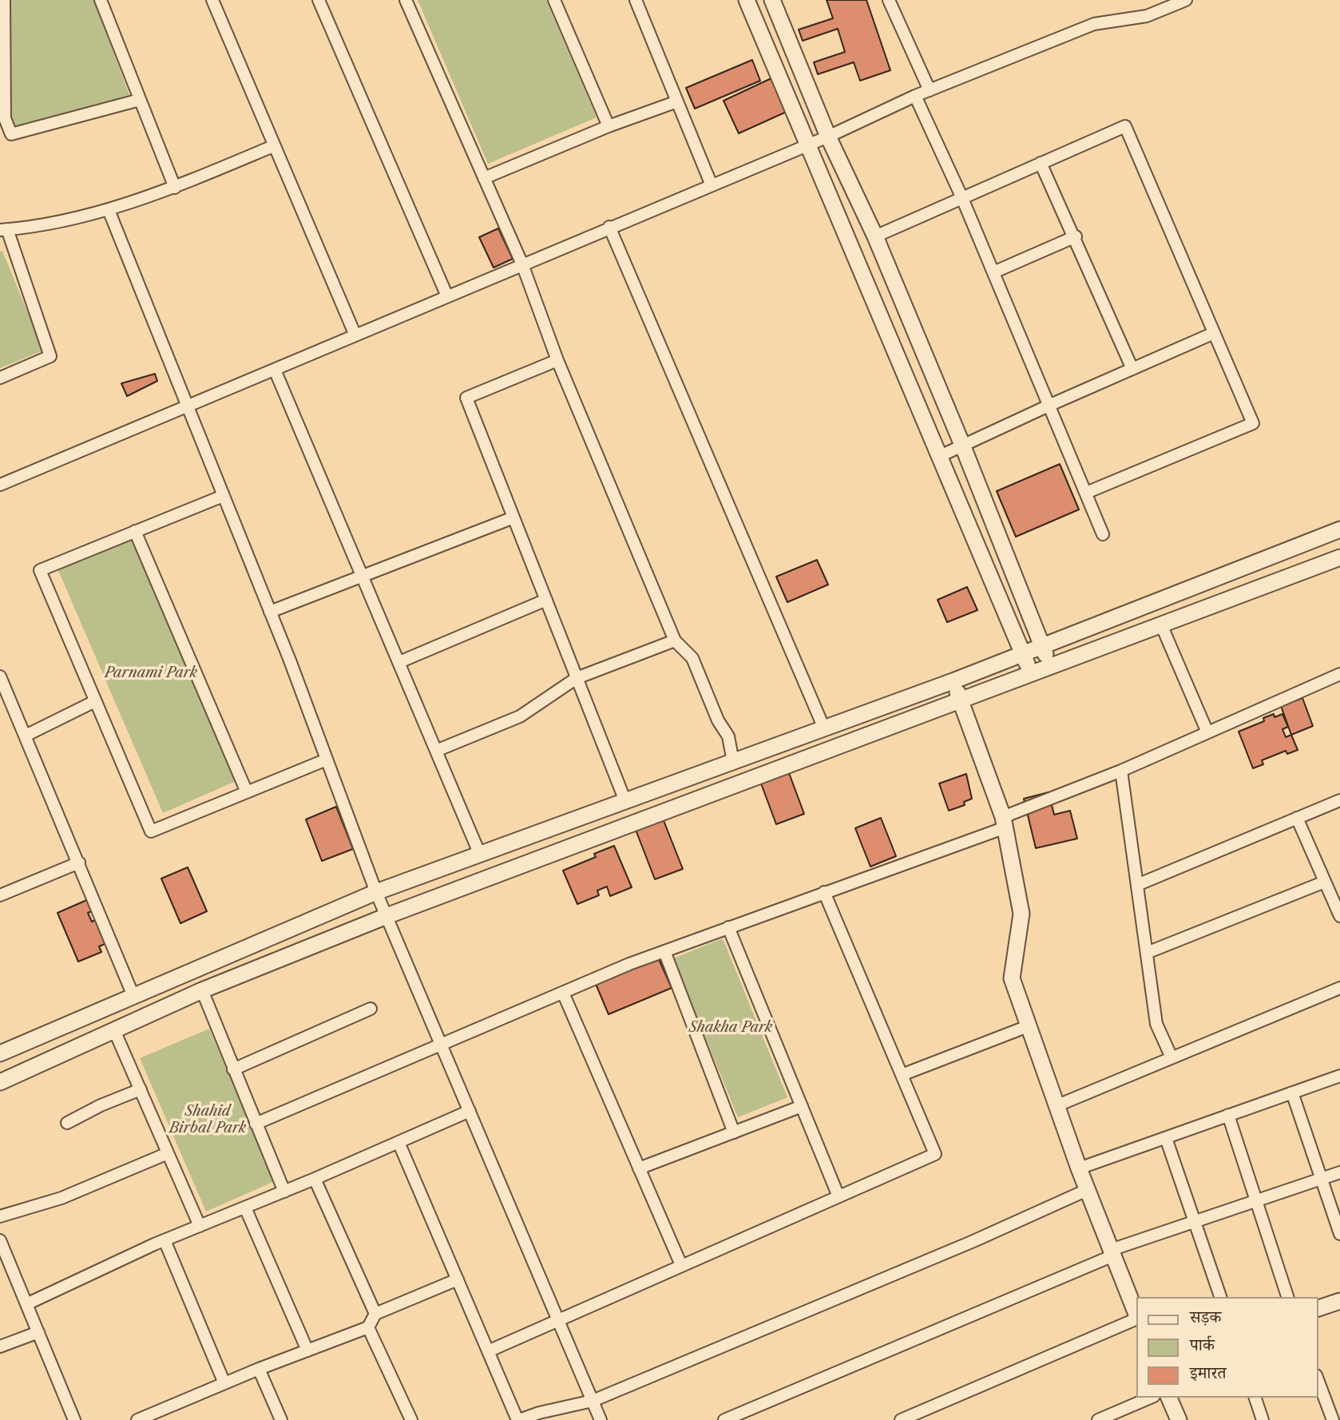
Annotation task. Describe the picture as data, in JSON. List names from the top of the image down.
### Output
{
  "parks": ["Parnami Park", "Shakha Park", "Shahid Birbal Park"],
  "legend": ["सड़क", "पार्क", "इमारत"]
}
